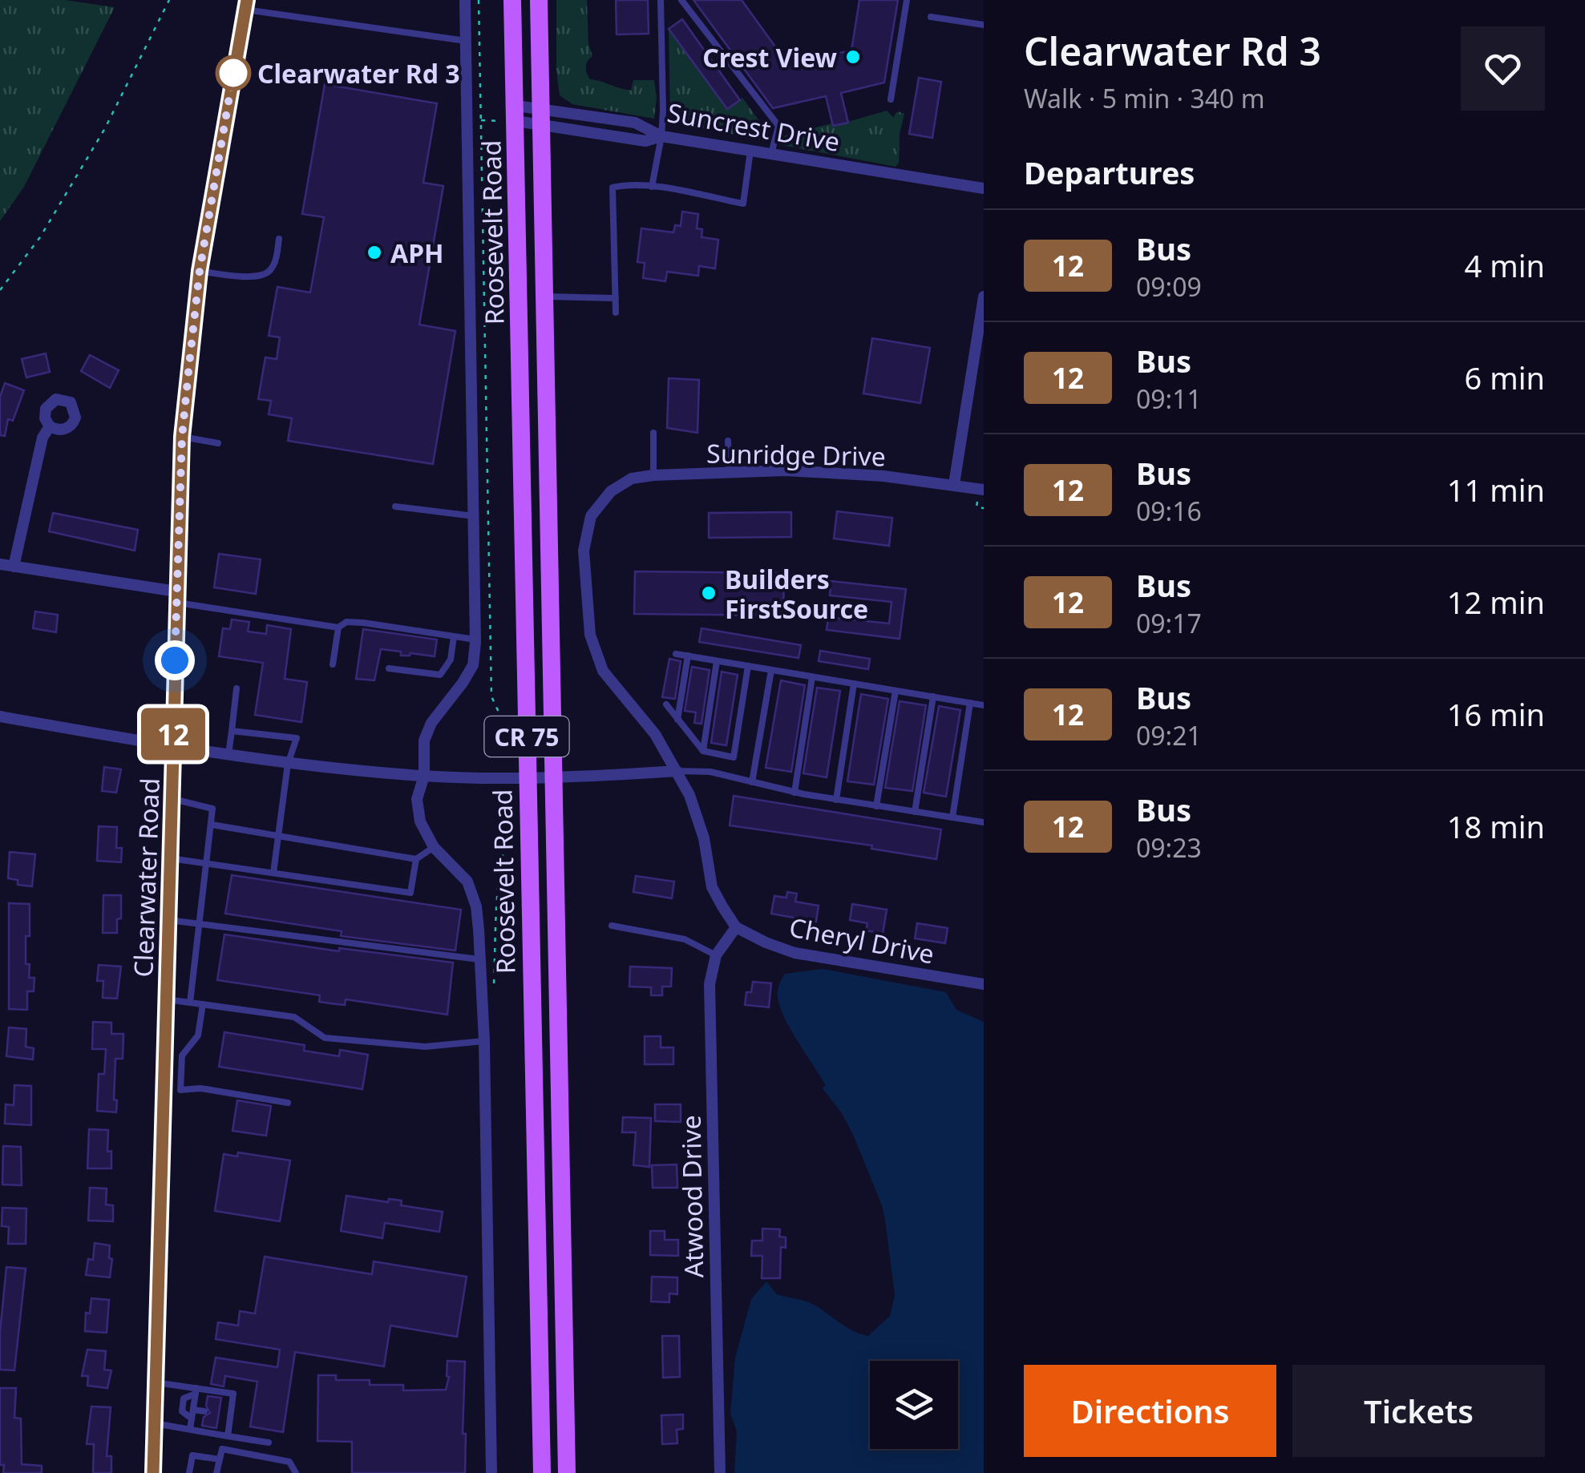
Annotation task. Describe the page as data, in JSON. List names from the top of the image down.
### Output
{
  "streets": {
    "main road": ["Roosevelt Road", "CR 75"],
    "street": [
      "Suncrest Drive",
      "Sunridge Drive",
      "Clearwater Road",
      "Cheryl Drive",
      "Atwood Drive"
    ]
  },
  "crossings": [
    ["Suncrest Drive", "Roosevelt Road"],
    ["Cheryl Drive", "Atwood Drive"]
  ],
  "places": [
    "Crest View",
    "Clearwater Rd 3",
    "APH",
    "Builders FirstSource"
  ],
  "lines": ["bus line 12"],
  "page": {
    "on_map": "12",
    "heading": [
      ["Clearwater Rd 3", "Walk · 5 min · 340 m"],
      "Departures"
    ],
    "list": [
      {
        "mark": "12",
        "name": "Bus",
        "note": "09:09",
        "value": "4 min"
      },
      {
        "mark": "12",
        "name": "Bus",
        "note": "09:11",
        "value": "6 min"
      },
      {
        "mark": "12",
        "name": "Bus",
        "note": "09:16",
        "value": "11 min"
      },
      {
        "mark": "12",
        "name": "Bus",
        "note": "09:17",
        "value": "12 min"
      },
      {
        "mark": "12",
        "name": "Bus",
        "note": "09:21",
        "value": "16 min"
      },
      {
        "mark": "12",
        "name": "Bus",
        "note": "09:23",
        "value": "18 min"
      }
    ],
    "buttons": ["Directions", "Tickets"]
  }
}
